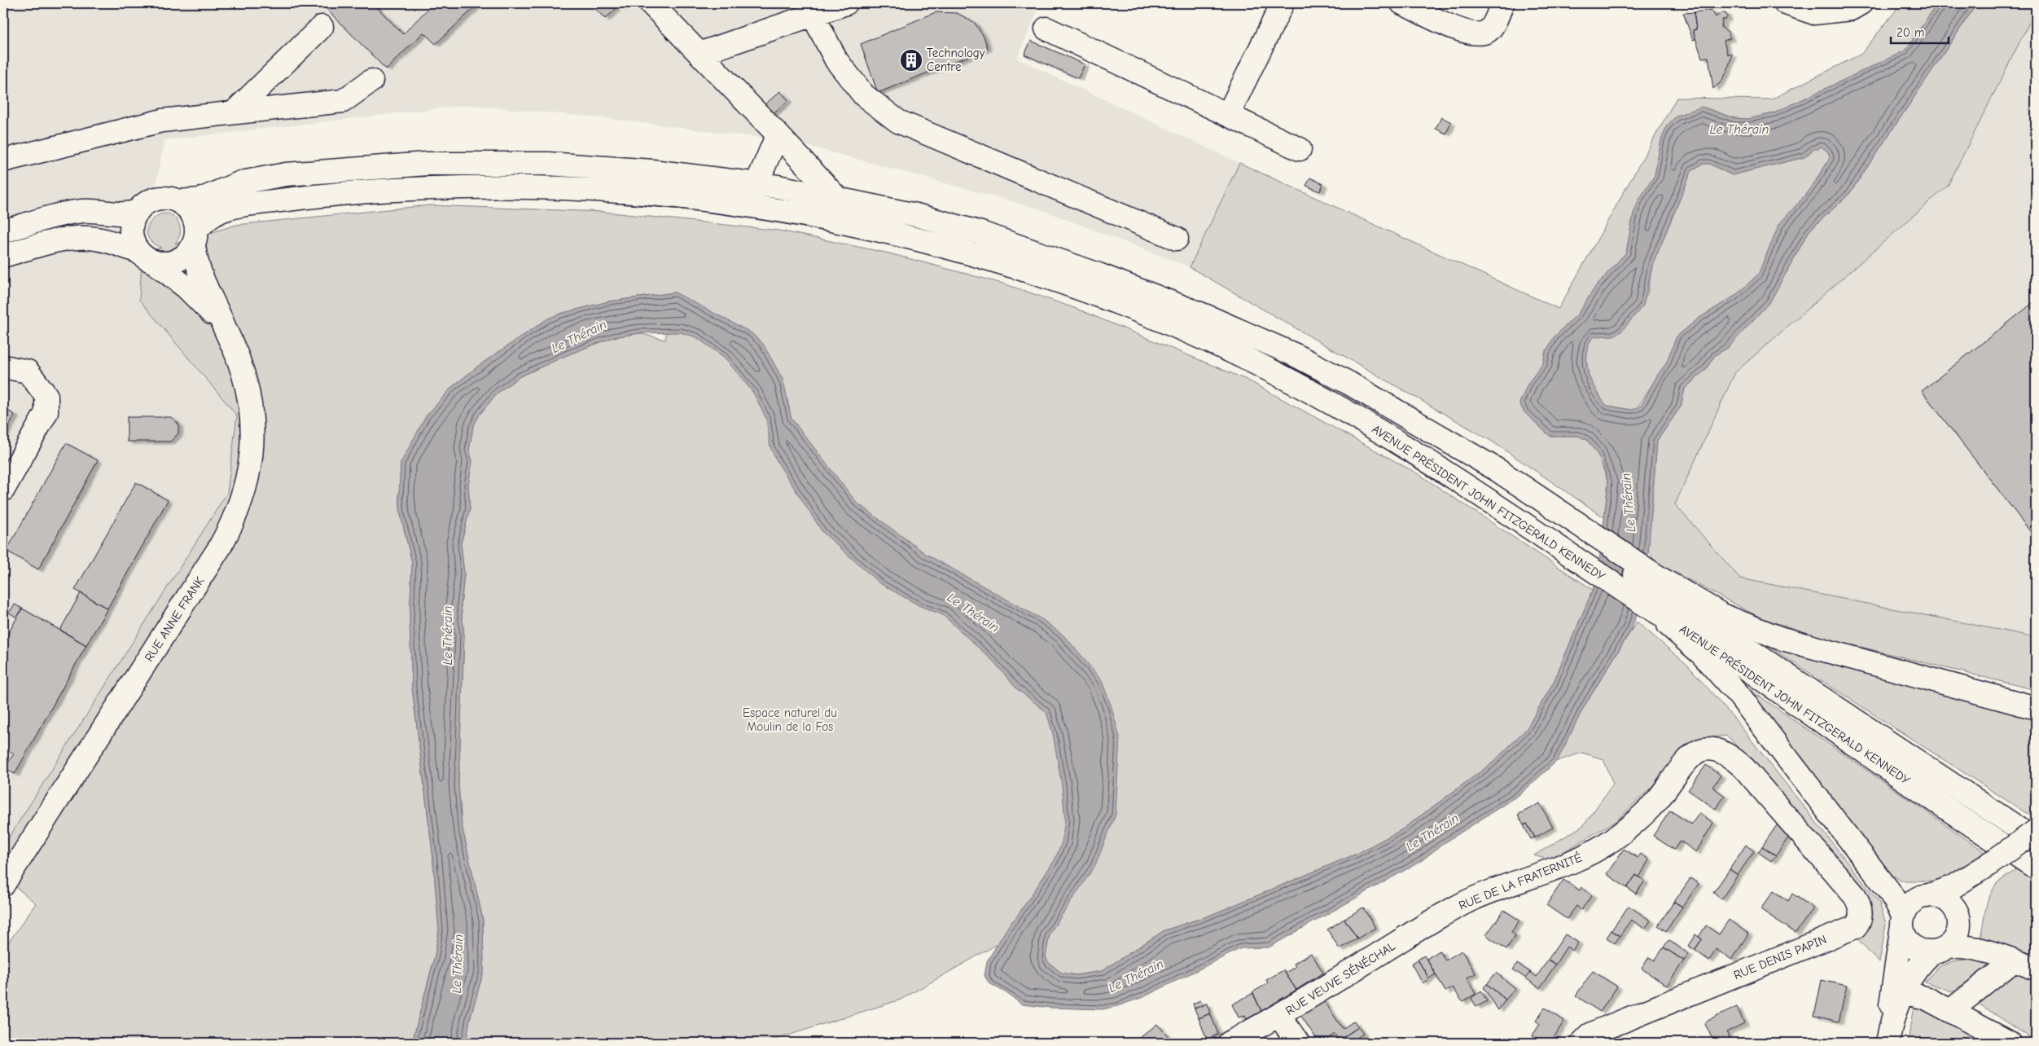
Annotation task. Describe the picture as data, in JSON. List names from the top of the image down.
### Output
{
  "streets": {
    "main road": [
      "AVENUE PRÉSIDENT JOHN FITZGERALD KENNEDY",
      "RUE ANNE FRANK",
      "RUE DE LA FRATERNITÉ",
      "RUE DENIS PAPIN",
      "RUE VEUVE SÉNÉCHAL"
    ]
  },
  "crossings": [
    ["AVENUE PRÉSIDENT JOHN FITZGERALD KENNEDY", "RUE ANNE FRANK"],
    ["RUE DE LA FRATERNITÉ", "RUE DENIS PAPIN"],
    ["RUE DE LA FRATERNITÉ", "RUE VEUVE SÉNÉCHAL"]
  ],
  "water": ["Le Thérain"],
  "parks": ["Espace naturel du Moulin de la Fos"],
  "places": {
    "building": ["Technology Centre"]
  },
  "scale_bar": "20 m"
}
